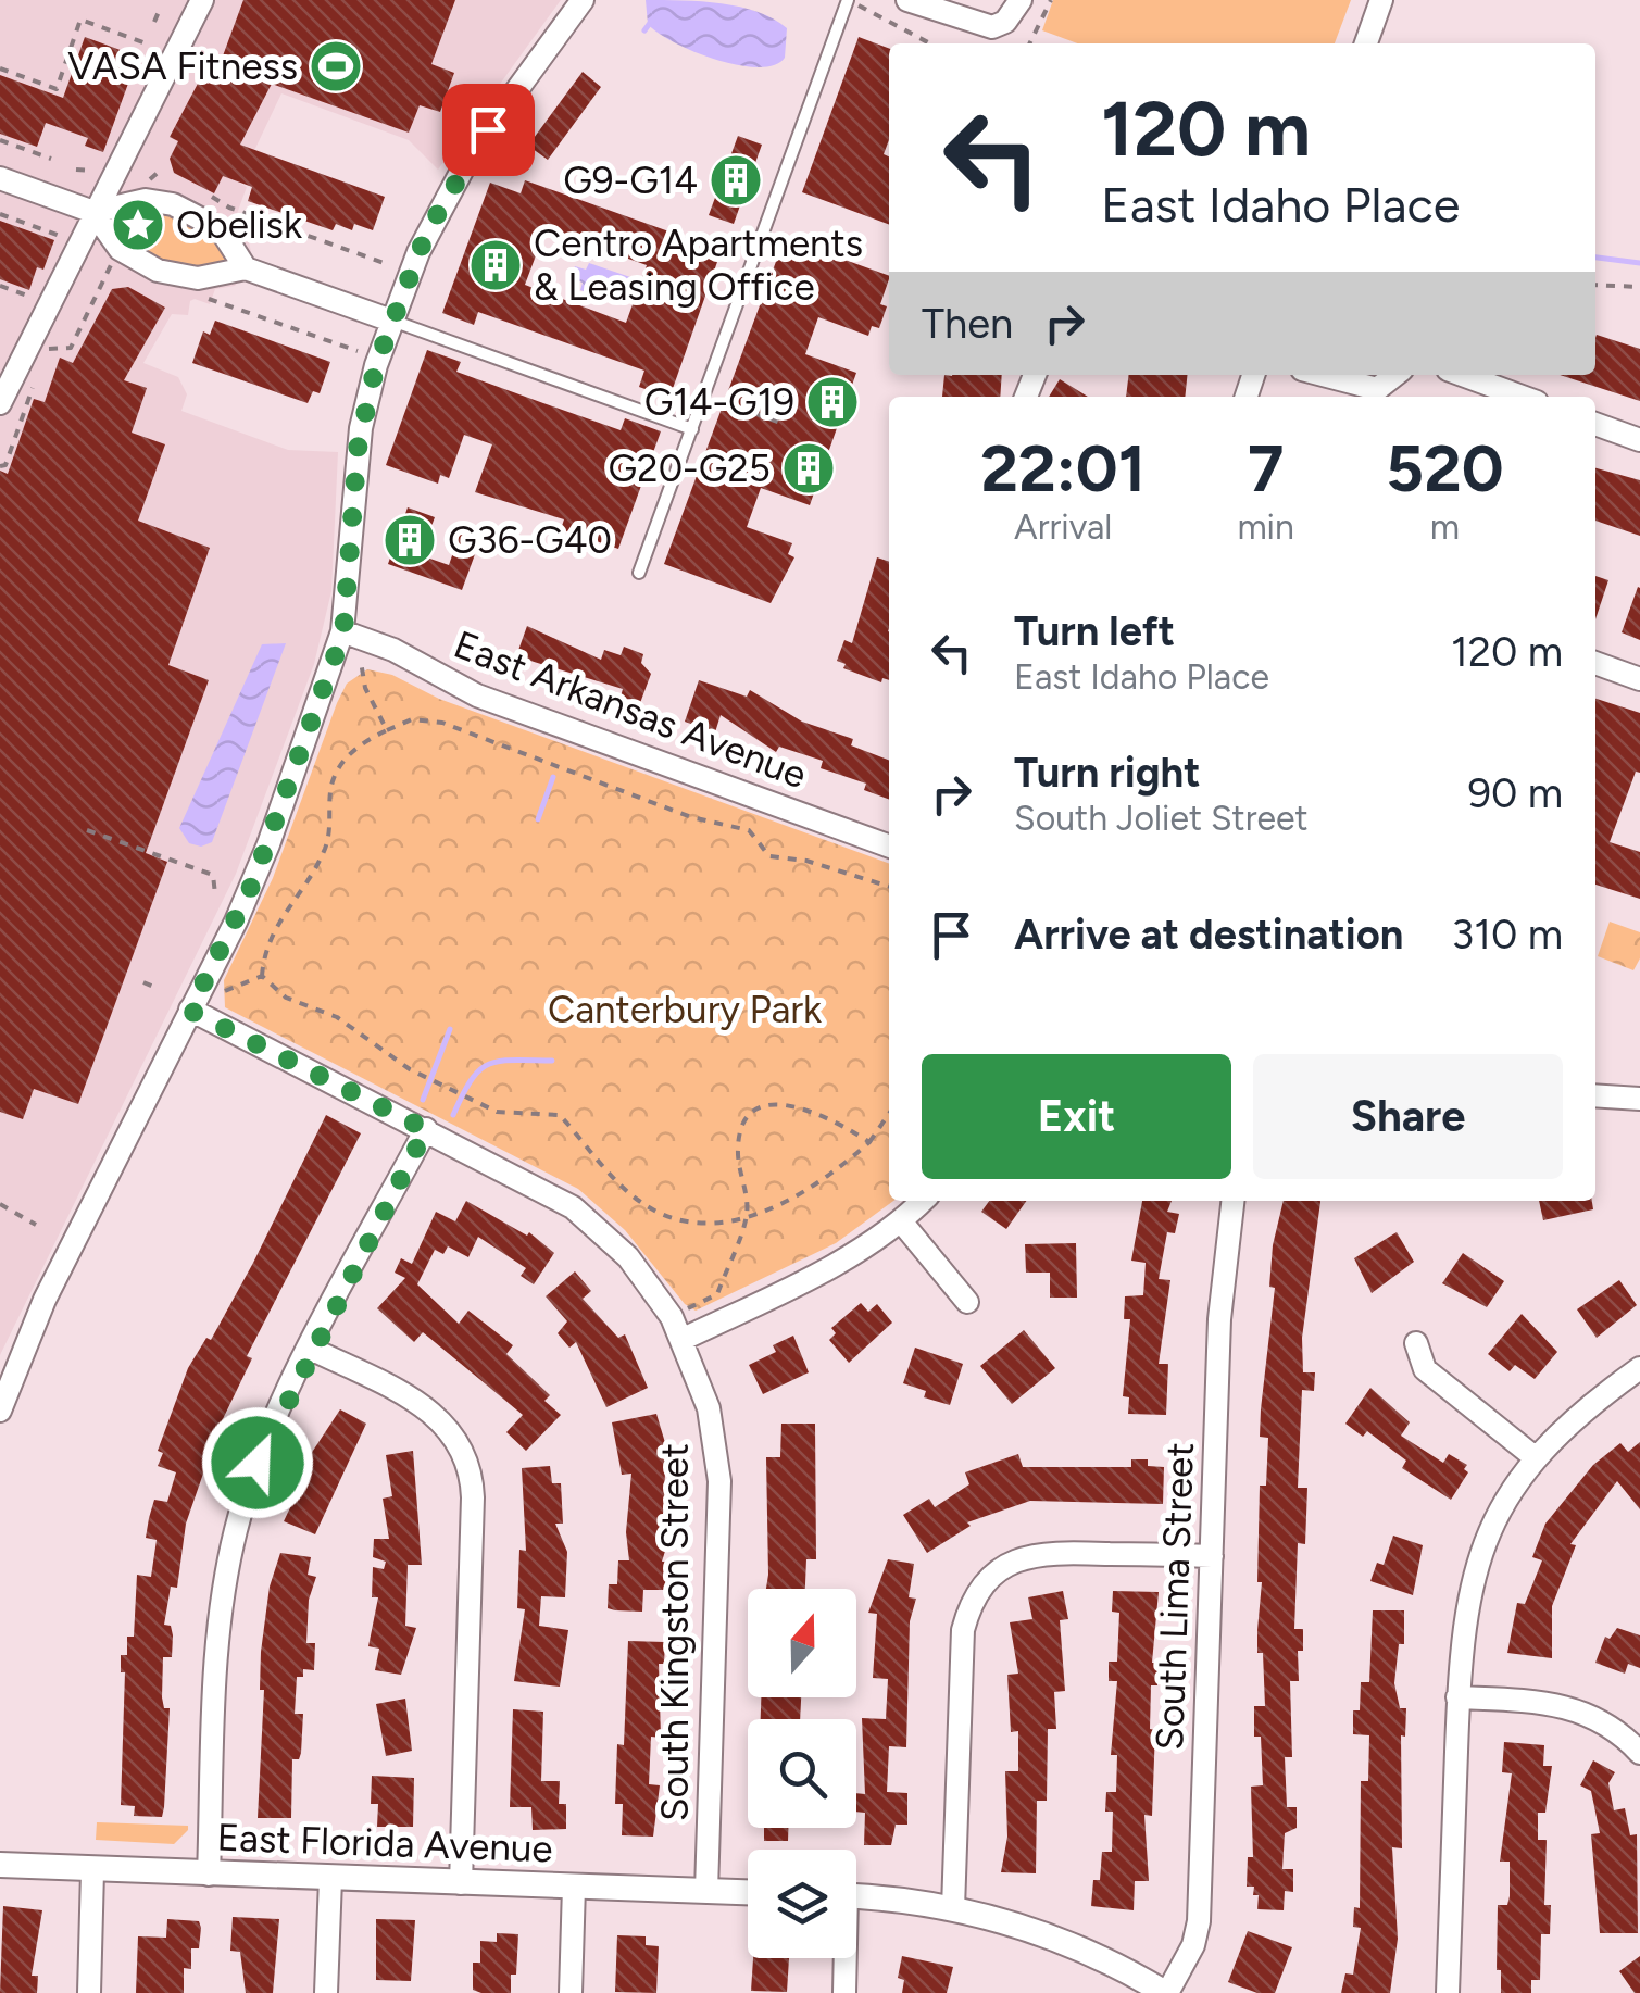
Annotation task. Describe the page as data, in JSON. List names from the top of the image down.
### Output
{
  "streets": {
    "street": [
      "East Arkansas Avenue",
      "South Lima Street",
      "South Kingston Street",
      "East Florida Avenue"
    ]
  },
  "crossings": [
    ["South Kingston Street", "East Florida Avenue"]
  ],
  "parks": ["Canterbury Park"],
  "places": {
    "sports": ["VASA Fitness"],
    "building": [
      "G9-G14",
      "Centro Apartments & Leasing Office",
      "G14-G19",
      "G20-G25",
      "G36-G40"
    ],
    "place": ["Obelisk"]
  },
  "north": "top",
  "page": {
    "turn": ["120 m", "East Idaho Place"],
    "then": "Then",
    "eta": [
      "22:01",
      "Arrival",
      "7",
      "min",
      "520",
      "m"
    ],
    "list": [
      {
        "name": "Turn left",
        "note": "East Idaho Place",
        "value": "120 m"
      },
      {
        "name": "Turn right",
        "note": "South Joliet Street",
        "value": "90 m"
      },
      {
        "name": "Arrive at destination",
        "value": "310 m"
      }
    ],
    "buttons": ["Exit", "Share"]
  }
}
